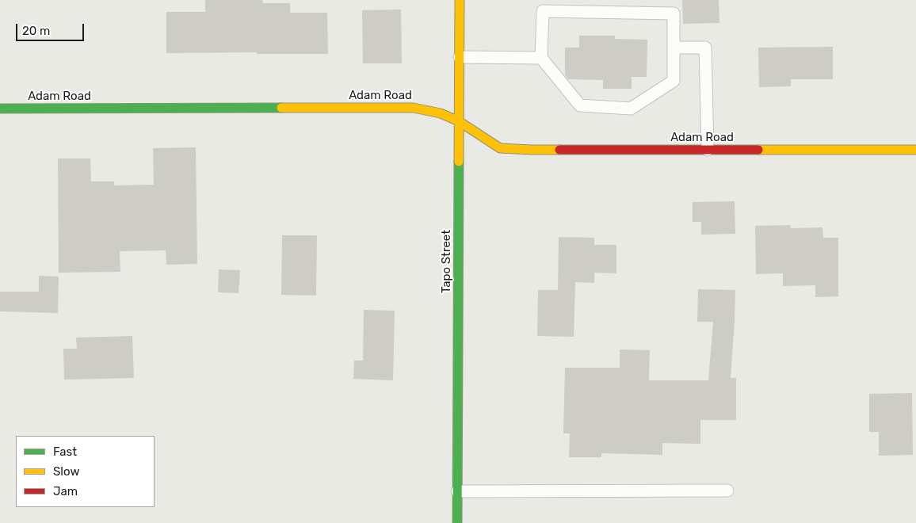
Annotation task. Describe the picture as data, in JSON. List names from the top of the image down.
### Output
{
  "streets": {
    "street": ["Adam Road", "Tapo Street"]
  },
  "crossings": [
    ["Adam Road", "Tapo Street"]
  ],
  "legend": ["Fast", "Slow", "Jam"],
  "scale_bar": "20 m"
}
